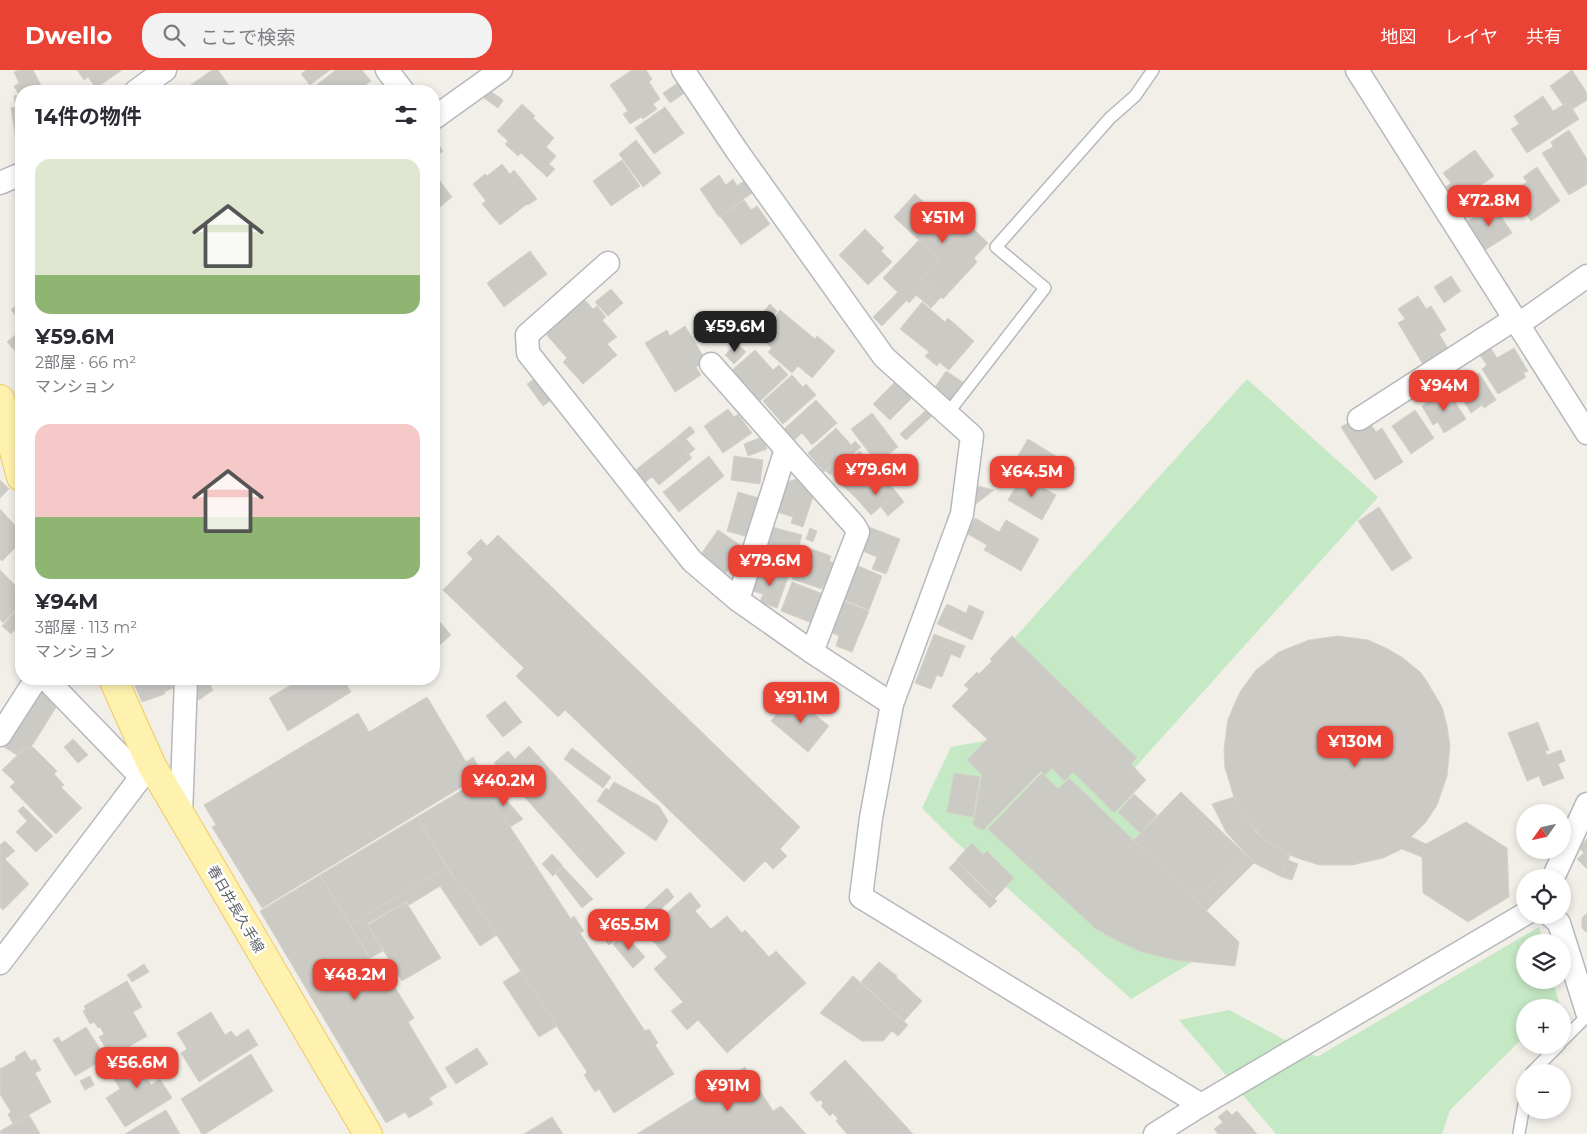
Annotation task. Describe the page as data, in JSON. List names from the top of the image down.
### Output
{
  "streets": {
    "main road": ["春日井長久手線"]
  },
  "north": "bottom left",
  "page": {
    "header": "Dwello",
    "search": "ここで検索",
    "nav": ["地図", "レイヤ", "共有"],
    "heading": "14件の物件",
    "list": [
      {
        "name": "¥59.6M",
        "note": "2部屋 · 66 m² · マンション"
      },
      {
        "name": "¥94M",
        "note": "3部屋 · 113 m² · マンション"
      }
    ],
    "price": [
      "¥72.8M",
      "¥51M",
      "¥59.6M",
      "¥94M",
      "¥79.6M",
      "¥64.5M",
      "¥79.6M",
      "¥91.1M",
      "¥130M",
      "¥40.2M",
      "¥65.5M",
      "¥48.2M",
      "¥56.6M",
      "¥91M"
    ],
    "map_buttons": ["+", "−"]
  }
}
